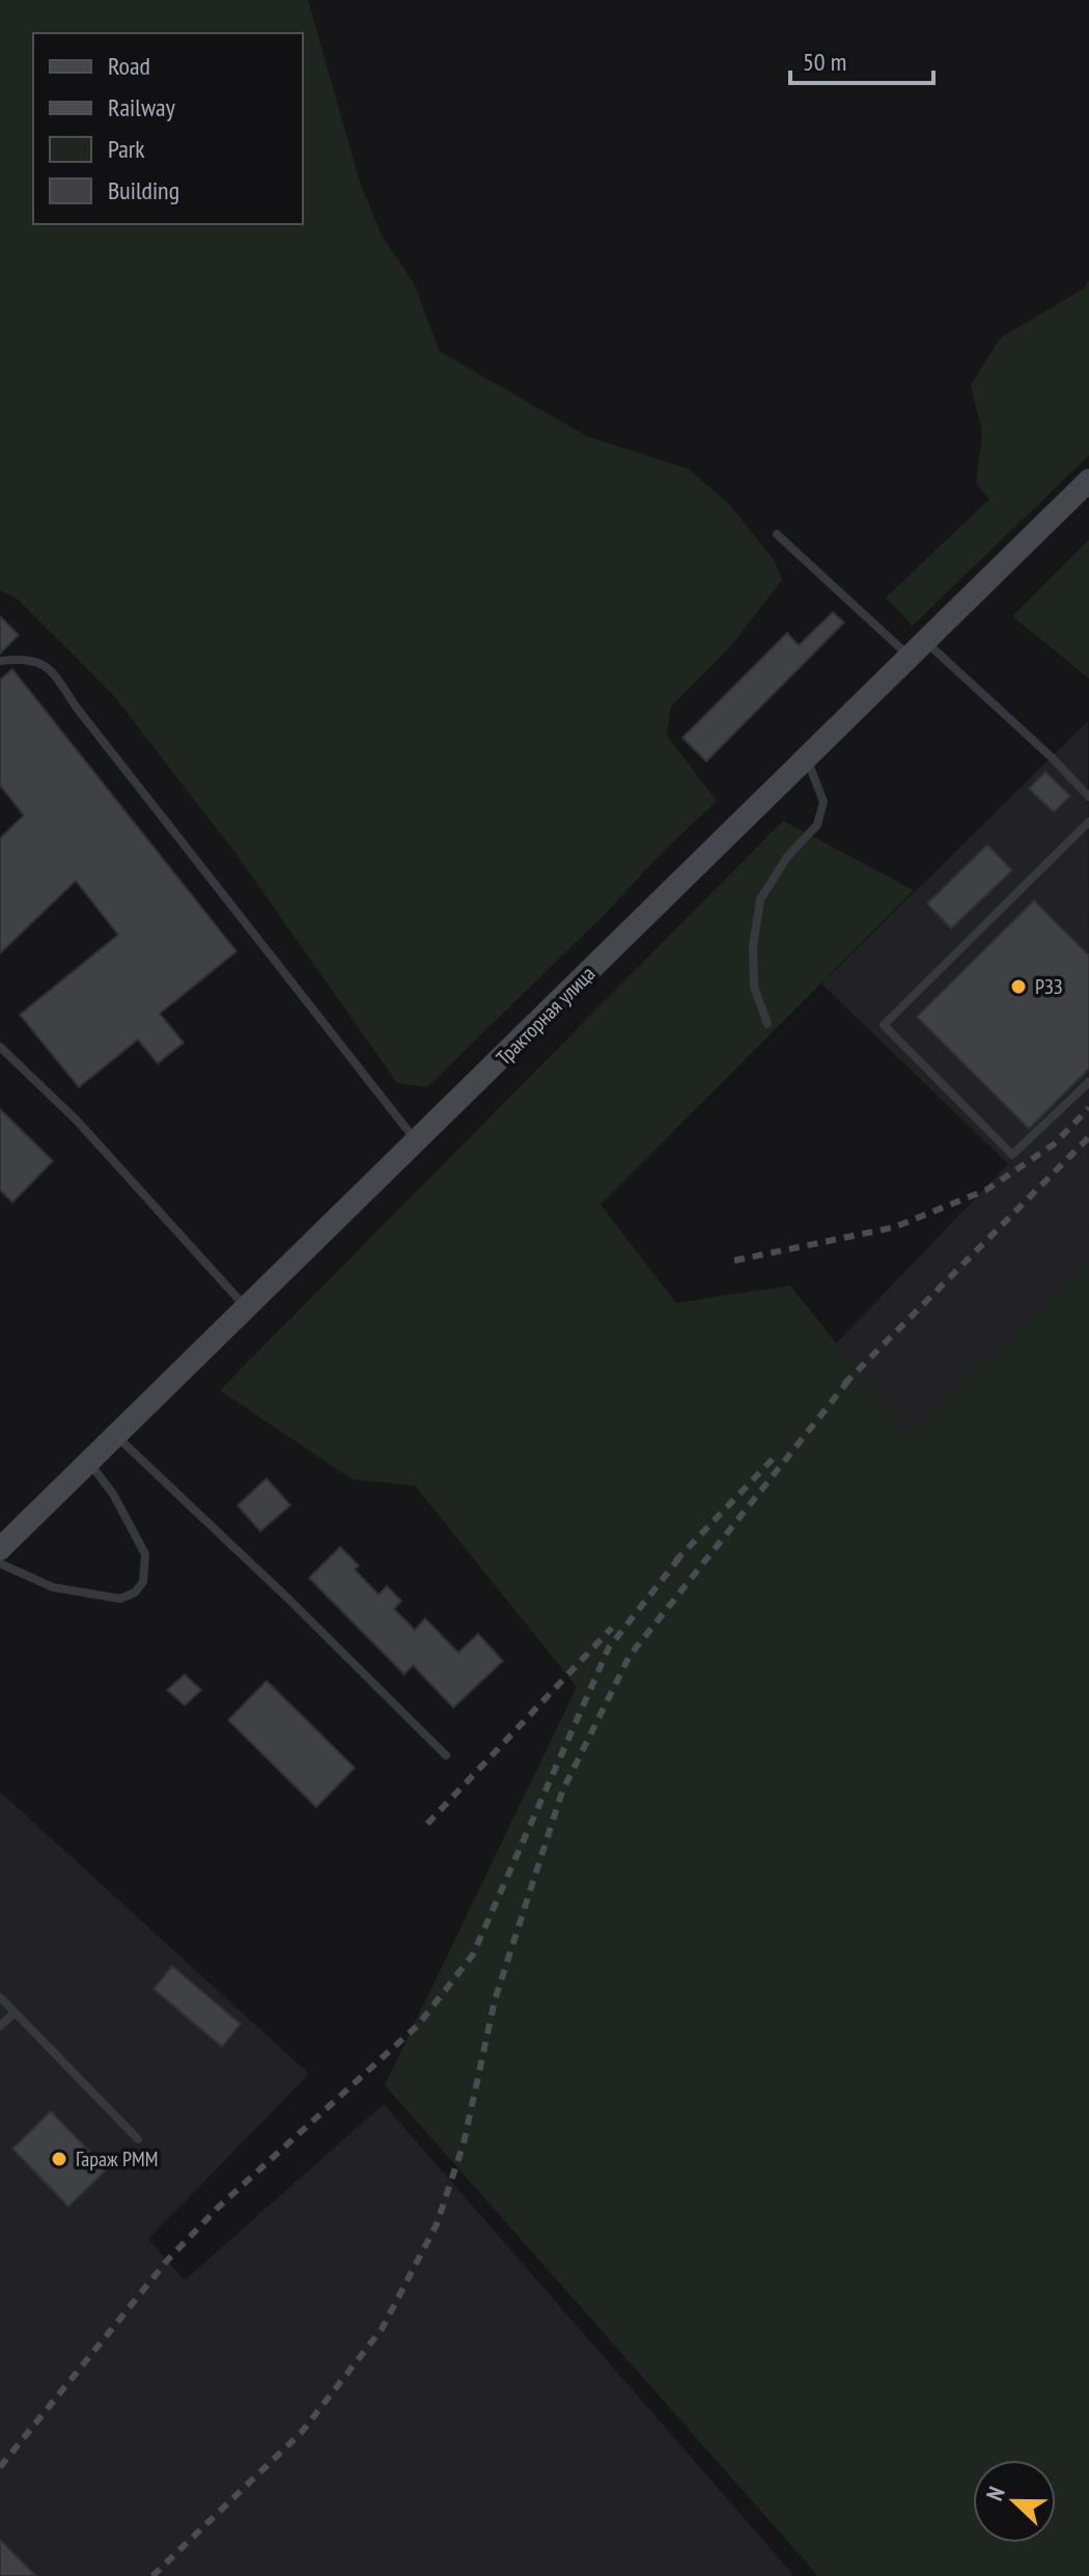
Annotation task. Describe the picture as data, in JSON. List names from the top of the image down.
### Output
{
  "streets": {
    "main road": ["Тракторная улица"]
  },
  "places": ["РЗЗ", "Гараж РММ"],
  "legend": [
    "Road",
    "Railway",
    "Park",
    "Building"
  ],
  "scale_bar": "50 m",
  "north": "left"
}
